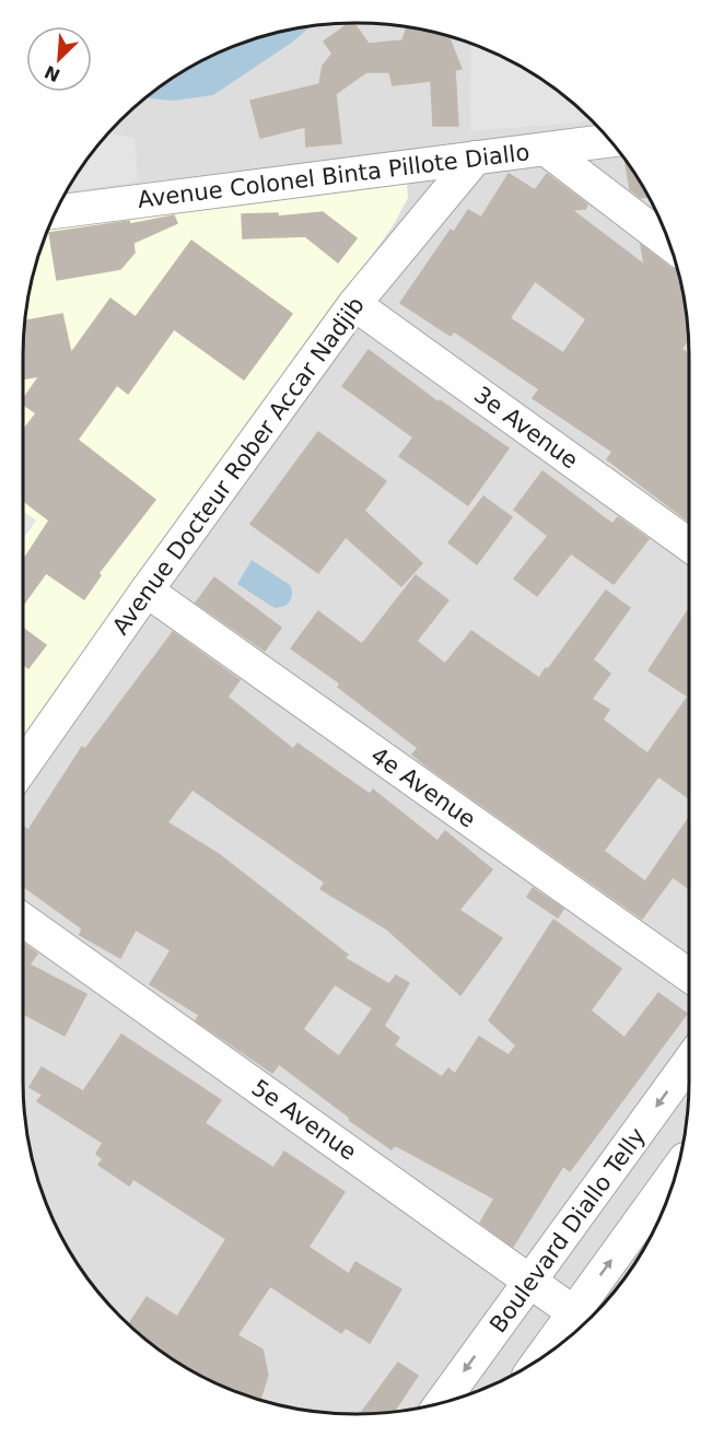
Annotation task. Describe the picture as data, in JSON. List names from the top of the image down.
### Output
{
  "streets": {
    "street": [
      "Avenue Colonel Binta Pillote Diallo",
      "3e Avenue",
      "Avenue Docteur Rober Accar Nadjib",
      "4e Avenue",
      "5e Avenue",
      "Boulevard Diallo Telly"
    ]
  },
  "crossings": [
    ["Avenue Colonel Binta Pillote Diallo", "Avenue Docteur Rober Accar Nadjib"],
    ["3e Avenue", "Avenue Docteur Rober Accar Nadjib"],
    ["Avenue Docteur Rober Accar Nadjib", "4e Avenue"],
    ["5e Avenue", "Boulevard Diallo Telly"]
  ],
  "north": "bottom left"
}
